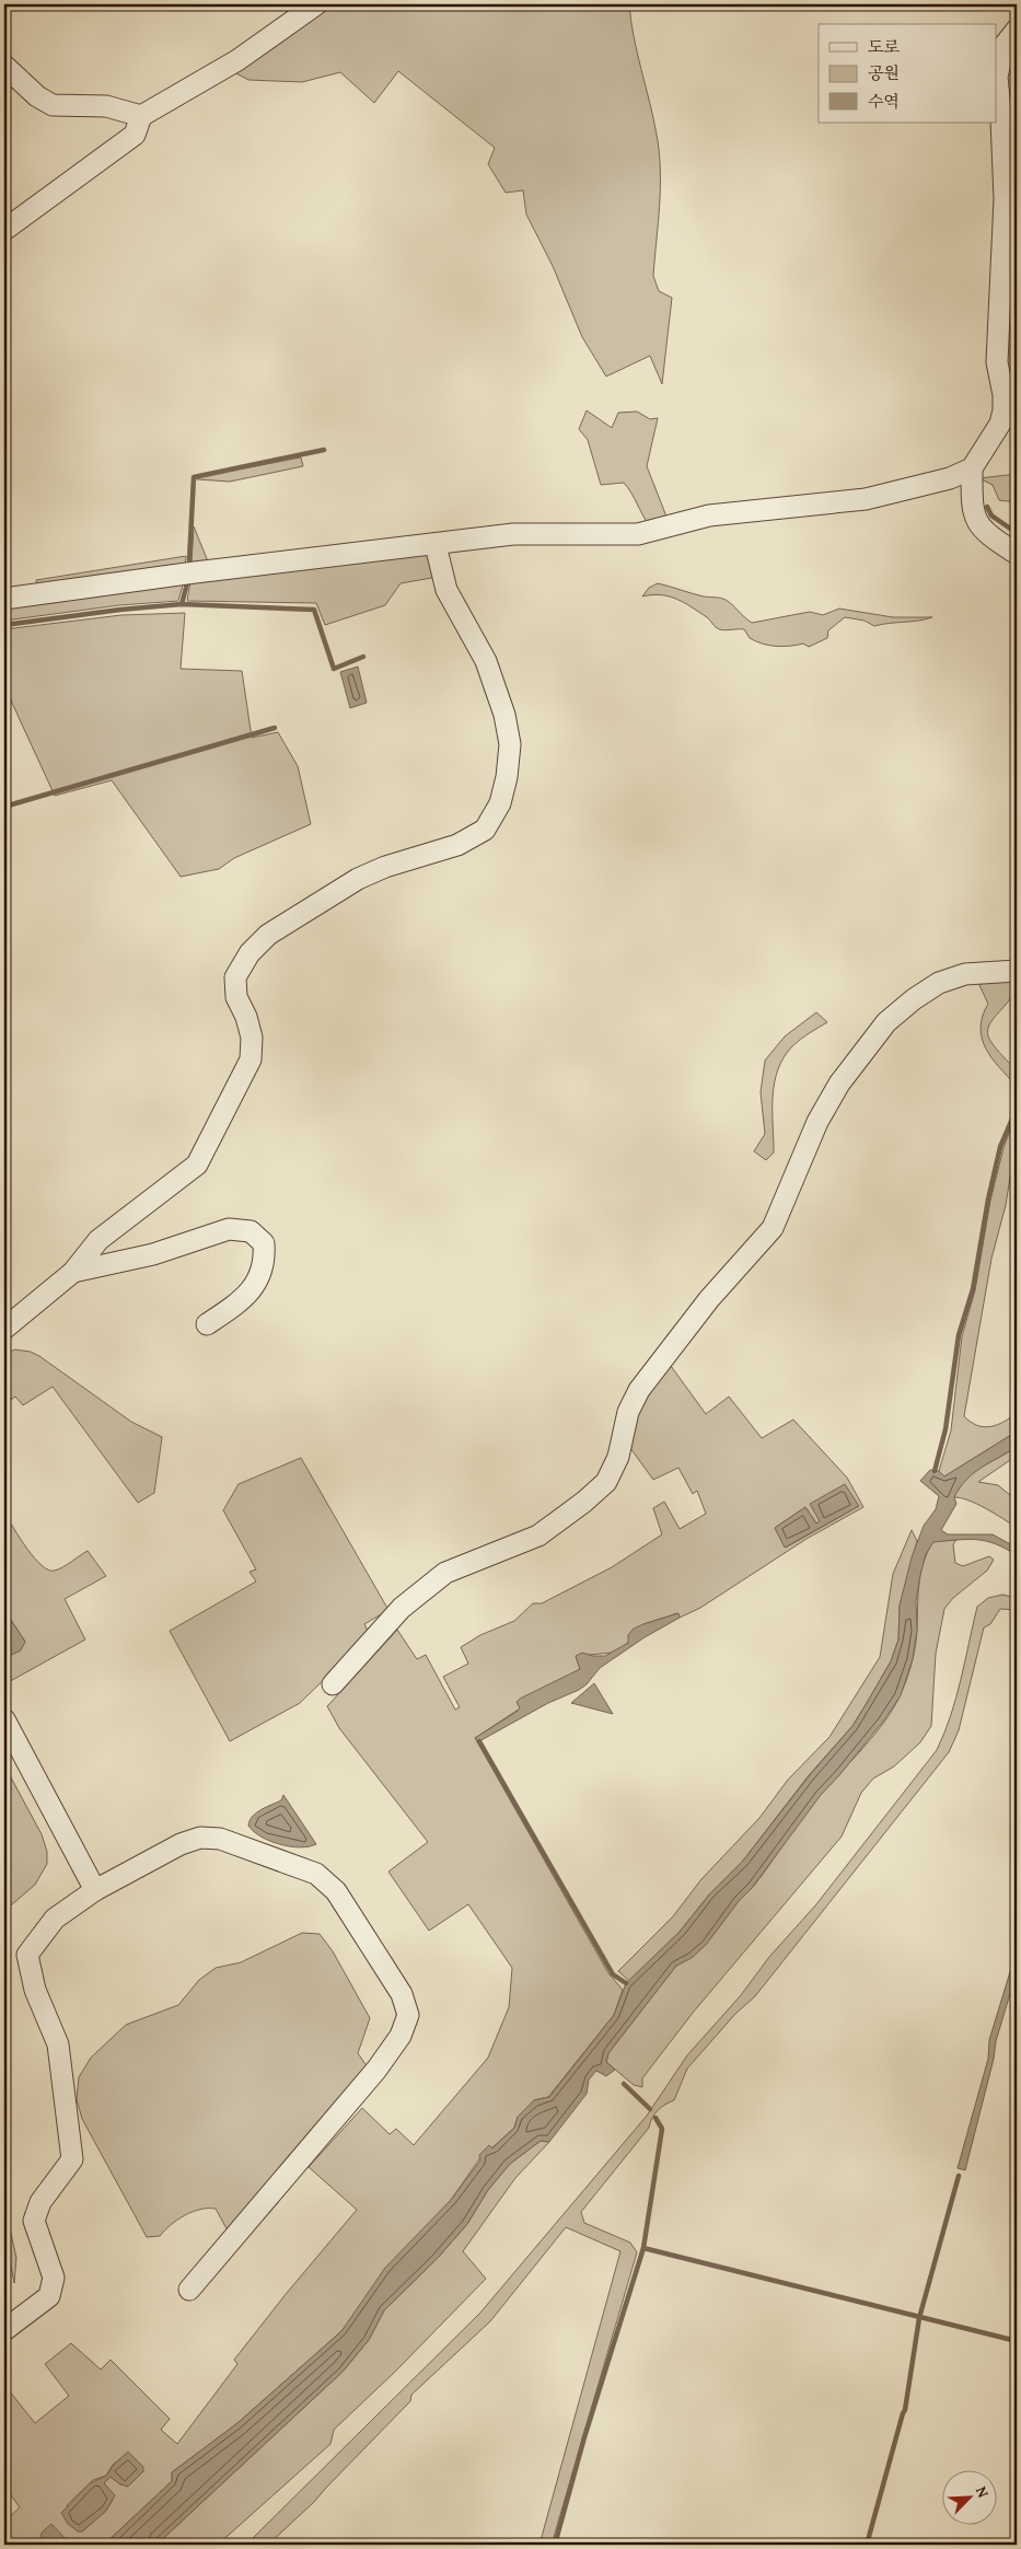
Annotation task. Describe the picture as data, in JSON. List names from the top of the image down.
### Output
{
  "legend": ["도로", "공원", "수역"],
  "north": "top right"
}
